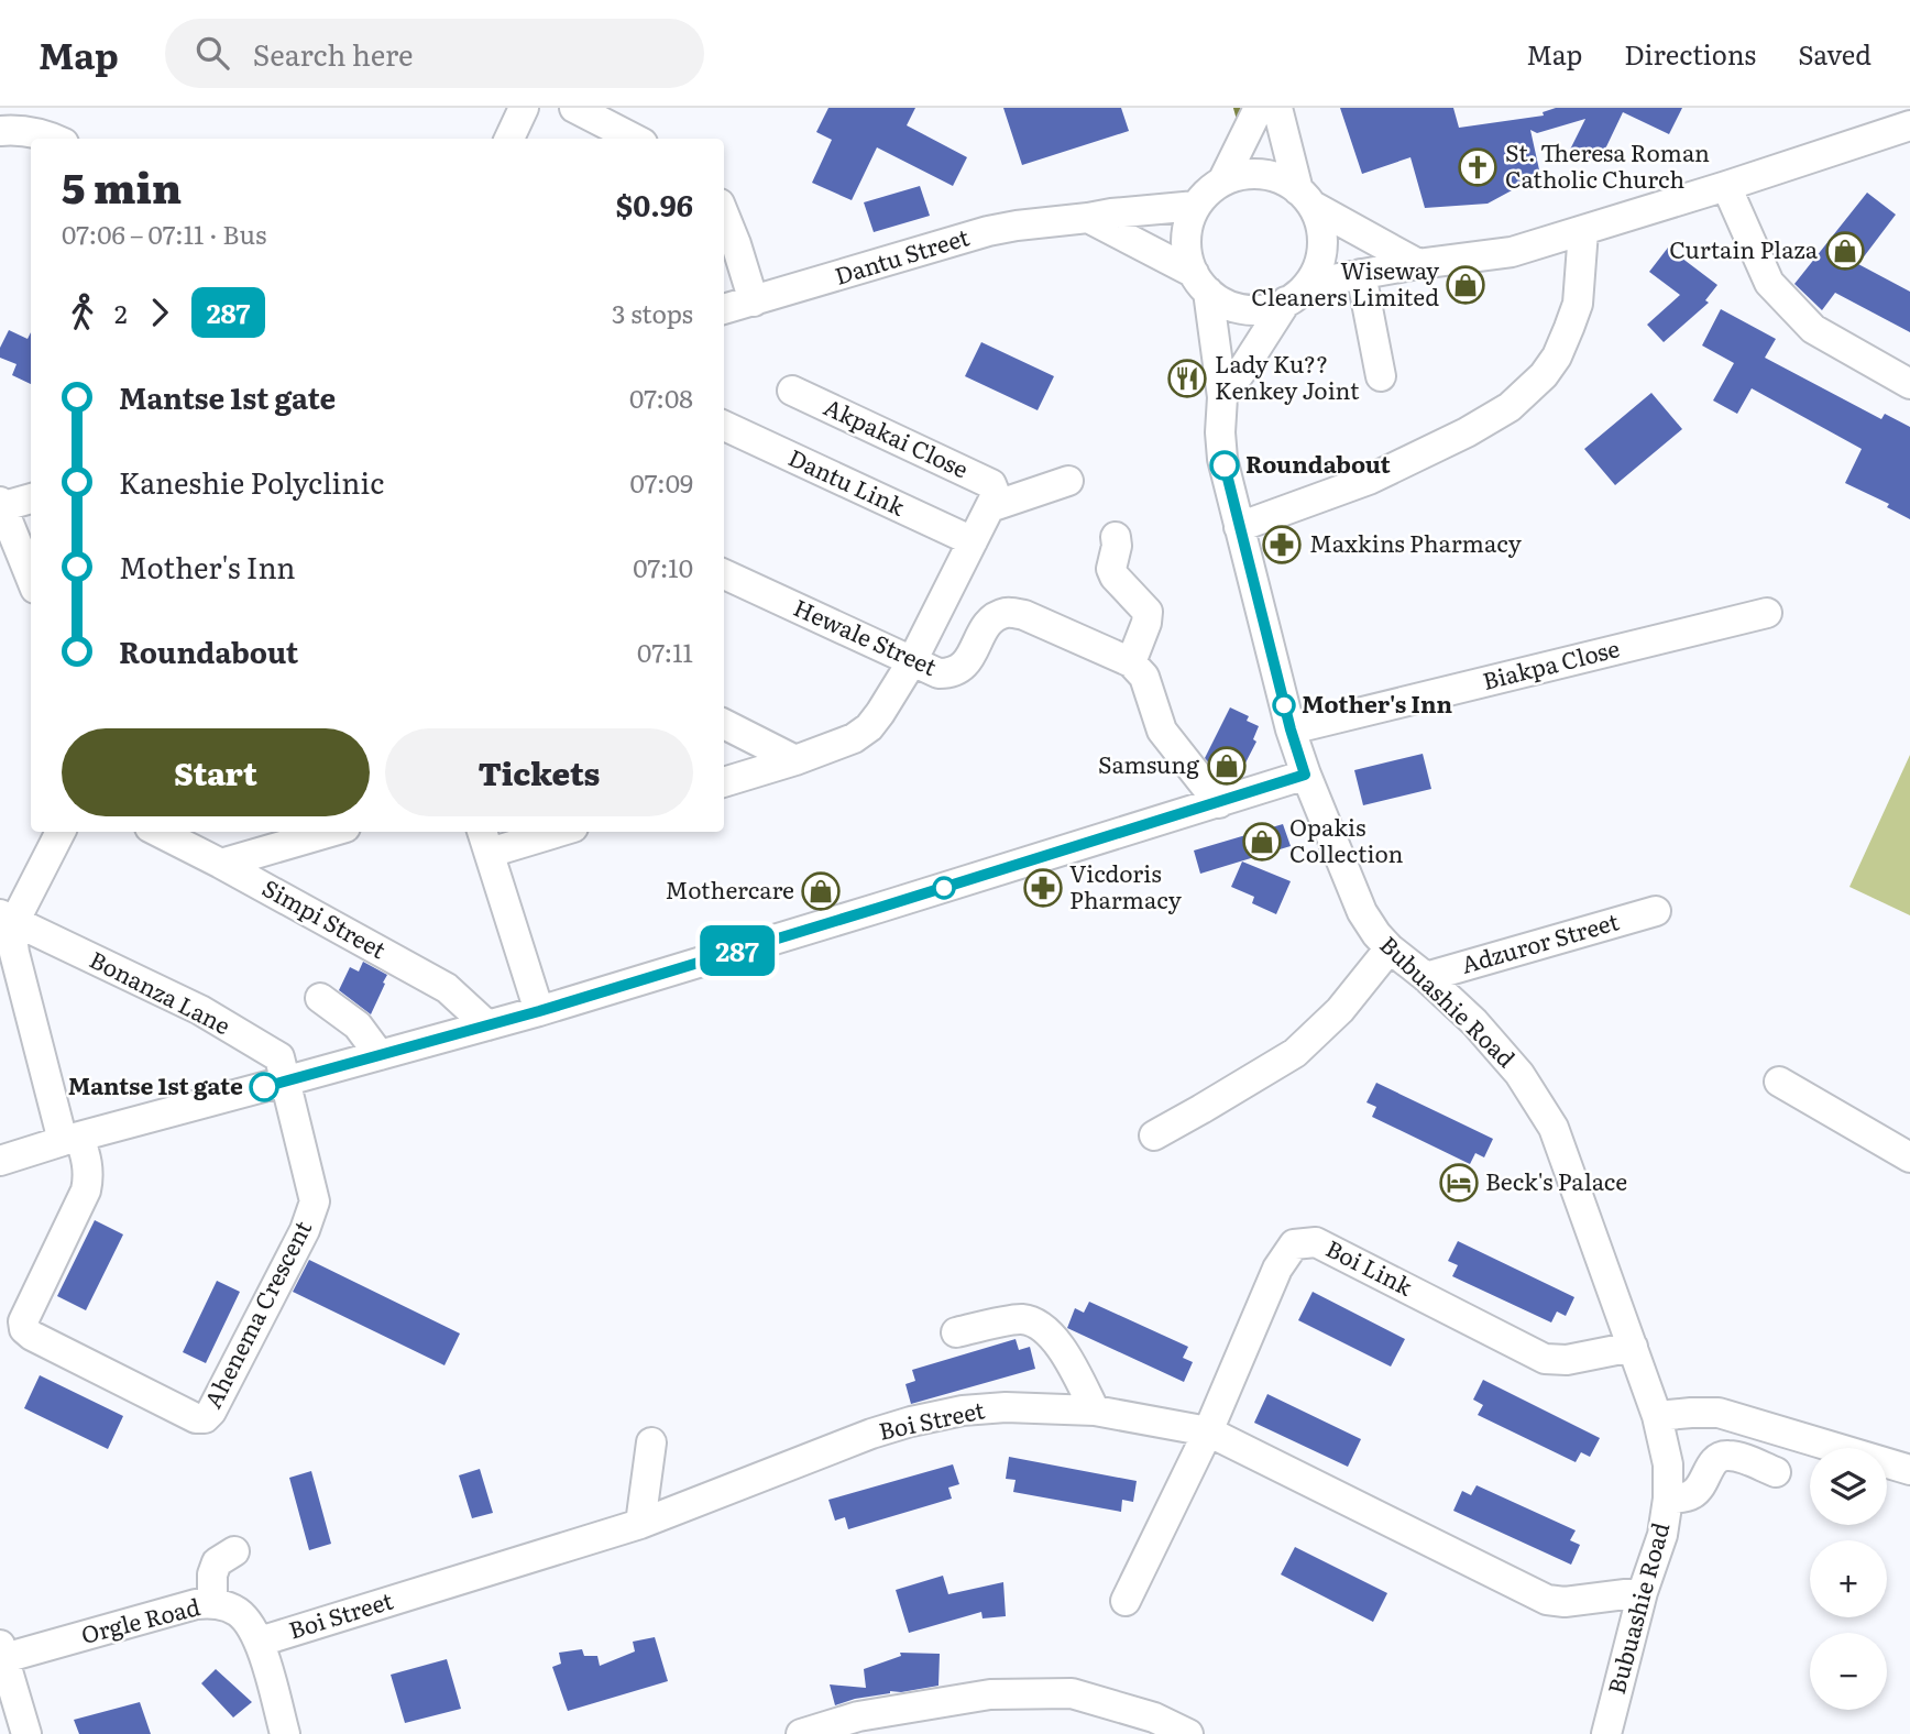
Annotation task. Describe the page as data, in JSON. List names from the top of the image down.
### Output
{
  "streets": {
    "street": [
      "Dantu Street",
      "Akpakai Close",
      "Dantu Link",
      "Hewale Street",
      "Biakpa Close",
      "Simpi Street",
      "Adzuror Street",
      "Bonanza Lane",
      "Bubuashie Road",
      "Boi Link",
      "Ahenema Crescent",
      "Boi Street",
      "Orgle Road"
    ]
  },
  "crossings": [
    ["Dantu Street", "Bubuashie Road"],
    ["Biakpa Close", "Bubuashie Road"],
    ["Adzuror Street", "Bubuashie Road"],
    ["Bonanza Lane", "Ahenema Crescent"],
    ["Bubuashie Road", "Boi Link"],
    ["Bubuashie Road", "Boi Street"],
    ["Boi Link", "Boi Street"],
    ["Boi Street", "Orgle Road"]
  ],
  "places": {
    "church": ["St. Theresa Roman Catholic Church"],
    "shop": [
      "Curtain Plaza",
      "Wiseway Cleaners Limited",
      "Samsung",
      "Opakis Collection",
      "Mothercare"
    ],
    "restaurant": ["Lady Ku?? Kenkey Joint"],
    "other": ["Roundabout", "Mother's Inn", "Mantse 1st gate"],
    "pharmacy": ["Maxkins Pharmacy", "Vicdoris Pharmacy"],
    "hotel": ["Beck's Palace"]
  },
  "lines": ["bus line 287"],
  "page": {
    "header": "Map",
    "search": "Search here",
    "nav": ["Map", "Directions", "Saved"],
    "on_map": "287",
    "heading": ["5 min", "07:06 – 07:11 · Bus", "$0.96"],
    "legs": ["2", "287", "3 stops"],
    "list": [
      {
        "name": "Mantse 1st gate",
        "value": "07:08"
      },
      {
        "name": "Kaneshie Polyclinic",
        "value": "07:09"
      },
      {
        "name": "Mother's Inn",
        "value": "07:10"
      },
      {
        "name": "Roundabout",
        "value": "07:11"
      }
    ],
    "buttons": ["Start", "Tickets"],
    "map_buttons": ["+", "−"]
  }
}
